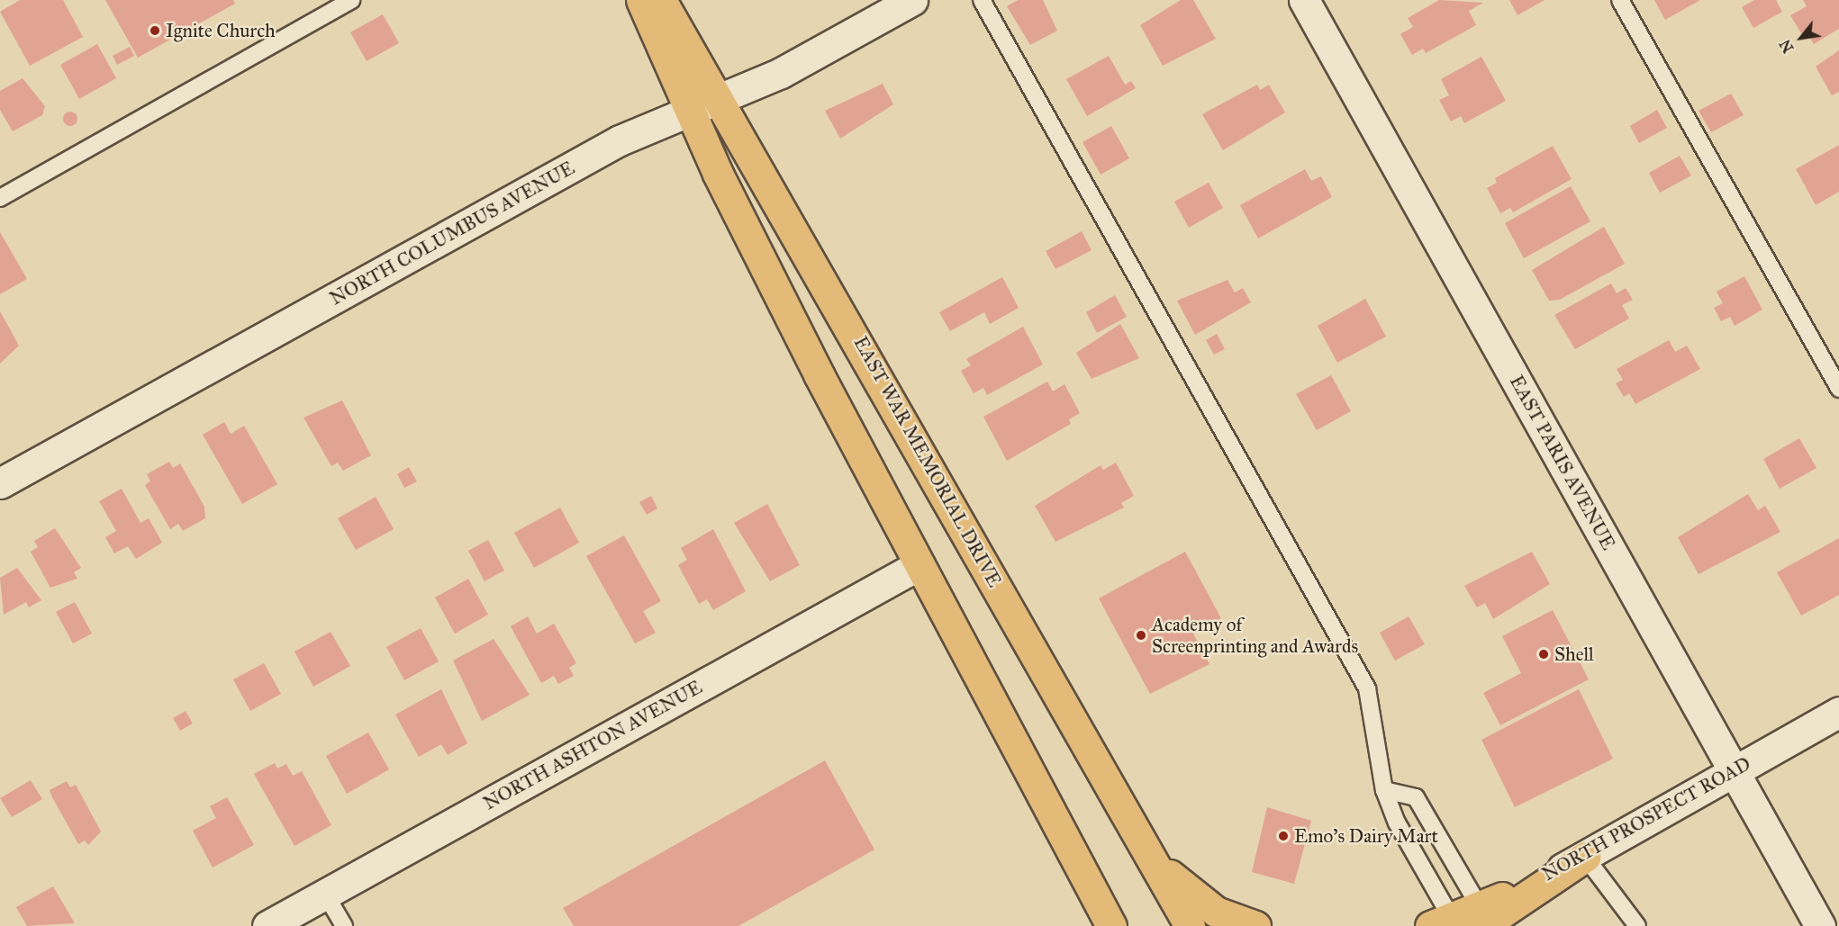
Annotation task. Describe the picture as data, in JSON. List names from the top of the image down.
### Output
{
  "streets": {
    "highway": ["EAST WAR MEMORIAL DRIVE"],
    "street": [
      "NORTH COLUMBUS AVENUE",
      "EAST PARIS AVENUE",
      "NORTH ASHTON AVENUE",
      "NORTH PROSPECT ROAD"
    ]
  },
  "crossings": [
    ["NORTH COLUMBUS AVENUE", "EAST WAR MEMORIAL DRIVE"],
    ["EAST PARIS AVENUE", "NORTH PROSPECT ROAD"]
  ],
  "places": [
    "Ignite Church",
    "Academy of Screenprinting and Awards",
    "Shell",
    "Emo's Dairy Mart"
  ],
  "north": "bottom left"
}
